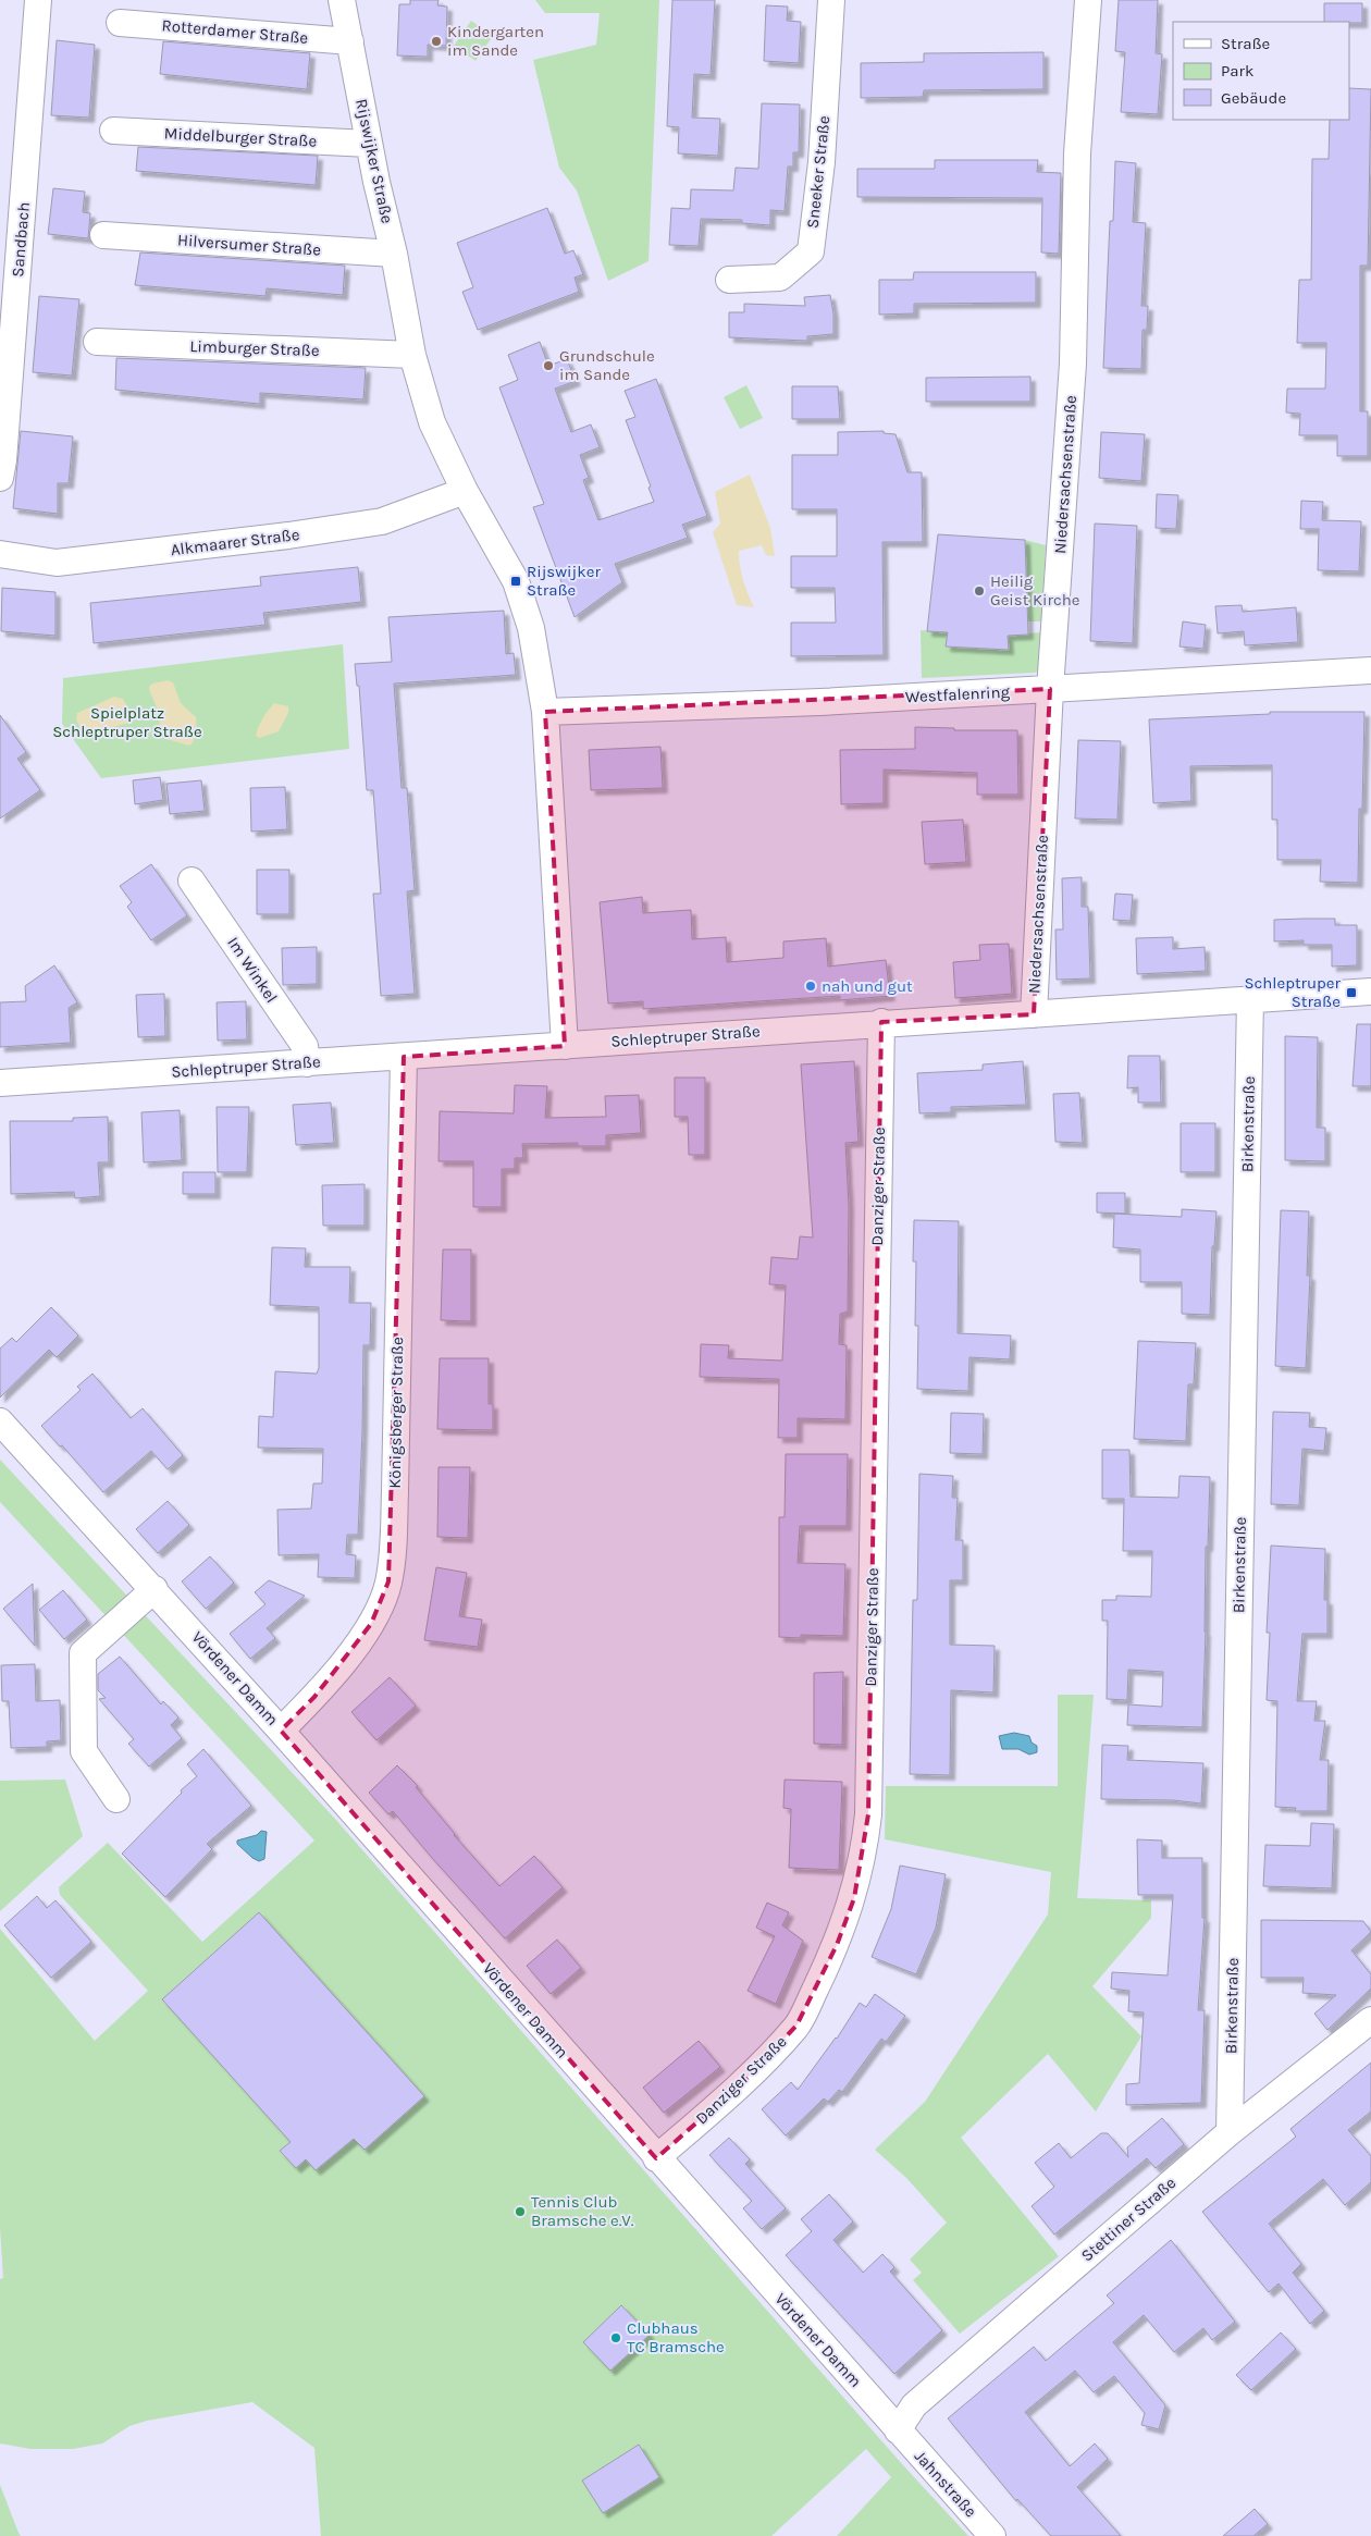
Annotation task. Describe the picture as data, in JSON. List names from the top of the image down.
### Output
{
  "streets": {
    "street": [
      "Rotterdamer Straße",
      "Middelburger Straße",
      "Rijswijker Straße",
      "Sneeker Straße",
      "Sandbach",
      "Hilversumer Straße",
      "Limburger Straße",
      "Niedersachsenstraße",
      "Alkmaarer Straße",
      "Westfalenring",
      "Im Winkel",
      "Schleptruper Straße",
      "Birkenstraße",
      "Danziger Straße",
      "Königsberger Straße",
      "Vördener Damm",
      "Stettiner Straße",
      "Jahnstraße"
    ]
  },
  "crossings": [
    ["Rotterdamer Straße", "Rijswijker Straße"],
    ["Middelburger Straße", "Rijswijker Straße"],
    ["Rijswijker Straße", "Hilversumer Straße"],
    ["Rijswijker Straße", "Limburger Straße"],
    ["Rijswijker Straße", "Alkmaarer Straße"],
    ["Rijswijker Straße", "Westfalenring"],
    ["Rijswijker Straße", "Schleptruper Straße"],
    ["Niedersachsenstraße", "Westfalenring"],
    ["Niedersachsenstraße", "Schleptruper Straße"],
    ["Im Winkel", "Schleptruper Straße"],
    ["Schleptruper Straße", "Birkenstraße"],
    ["Schleptruper Straße", "Danziger Straße"],
    ["Schleptruper Straße", "Königsberger Straße"],
    ["Birkenstraße", "Stettiner Straße"],
    ["Danziger Straße", "Vördener Damm"],
    ["Königsberger Straße", "Vördener Damm"],
    ["Vördener Damm", "Stettiner Straße"],
    ["Vördener Damm", "Jahnstraße"],
    ["Stettiner Straße", "Jahnstraße"]
  ],
  "parks": ["Spielplatz Schleptruper Straße"],
  "places": {
    "other": [
      "Kindergarten im Sande",
      "Grundschule im Sande",
      "Heilig Geist Kirche",
      "nah und gut",
      "Tennis Club Bramsche e.V.",
      "Clubhaus TC Bramsche"
    ],
    "transit": ["Rijswijker Straße", "Schleptruper Straße"]
  },
  "legend": ["Straße", "Park", "Gebäude"]
}
